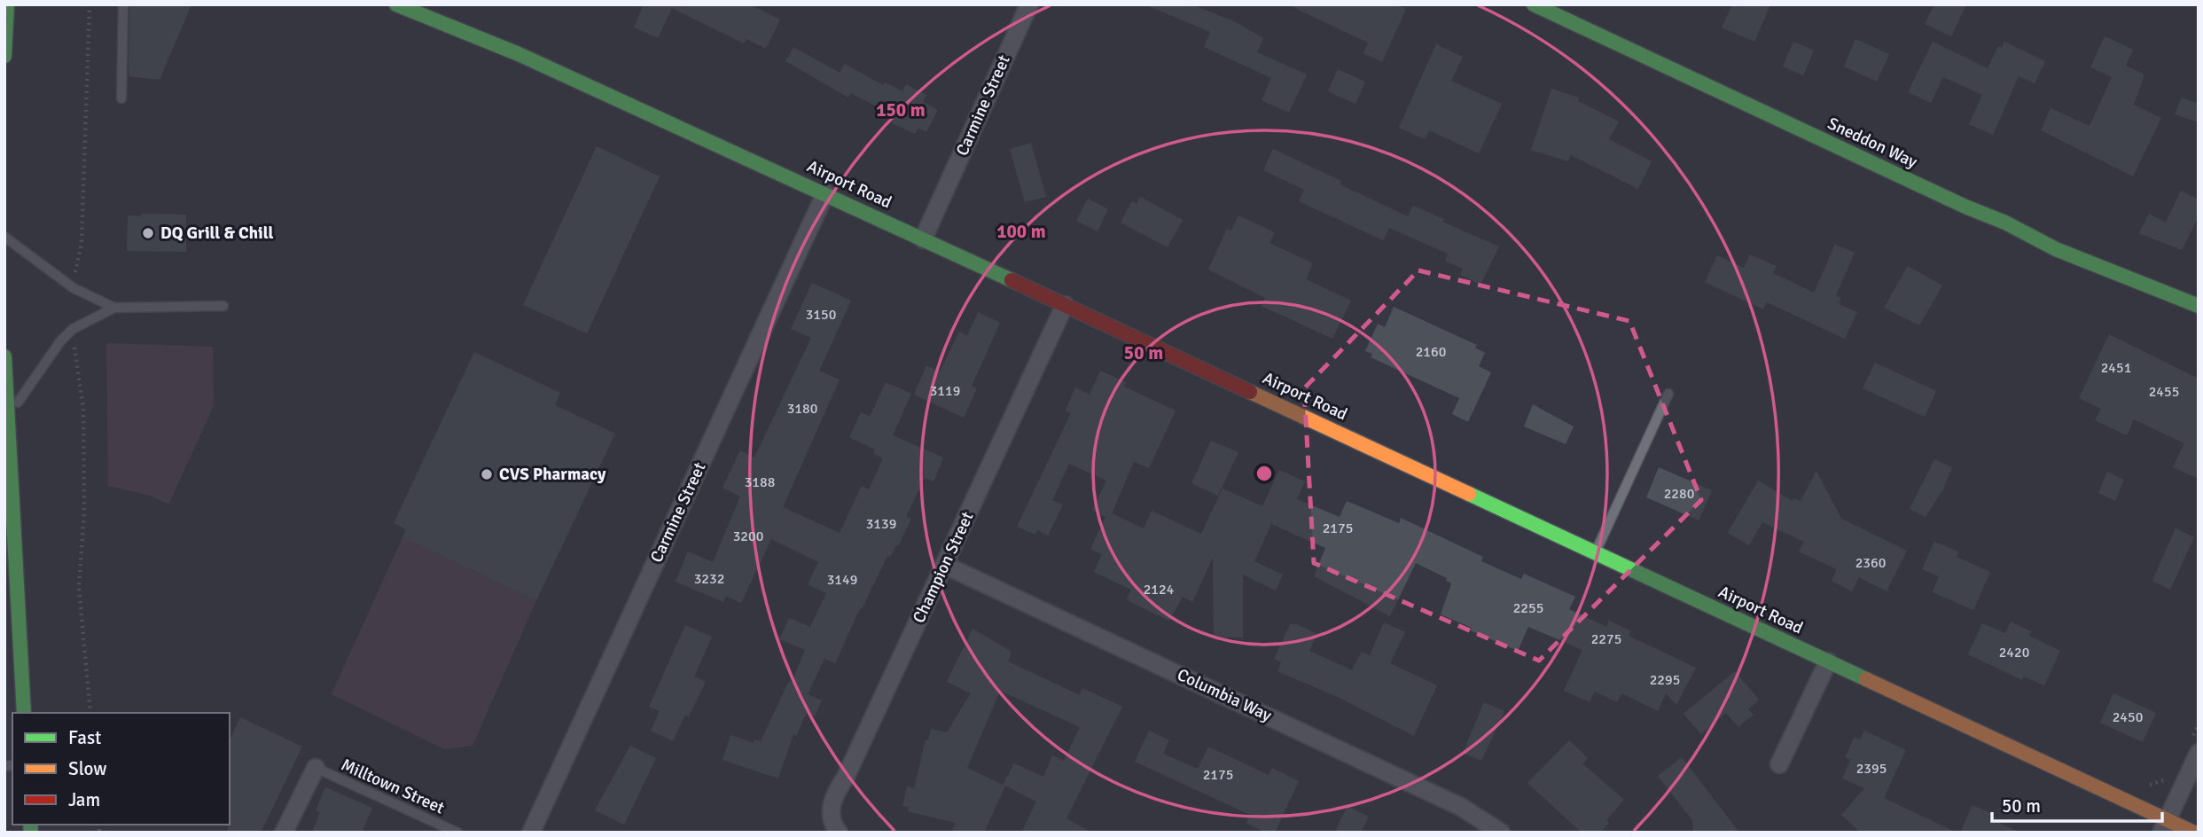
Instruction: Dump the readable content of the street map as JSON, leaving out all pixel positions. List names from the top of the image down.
{
  "streets": {
    "main road": ["Sneddon Way", "Airport Road"],
    "street": ["Carmine Street", "Champion Street", "Columbia Way"],
    "lane": ["Milltown Street"]
  },
  "crossings": [
    ["Carmine Street", "Airport Road"],
    ["Airport Road", "Champion Street"],
    ["Champion Street", "Columbia Way"]
  ],
  "places": ["DQ Grill & Chill", "CVS Pharmacy"],
  "house_numbers": [
    "3150",
    "2160",
    "2451",
    "3119",
    "2455",
    "3180",
    "3188",
    "2280",
    "3139",
    "2175",
    "3200",
    "2360",
    "3232",
    "3149",
    "2124",
    "2255",
    "2275",
    "2420",
    "2295",
    "2450",
    "2395",
    "2175"
  ],
  "legend": ["Fast", "Slow", "Jam"],
  "scale_bar": "50 m",
  "rings": ["150 m", "100 m", "50 m"]
}
